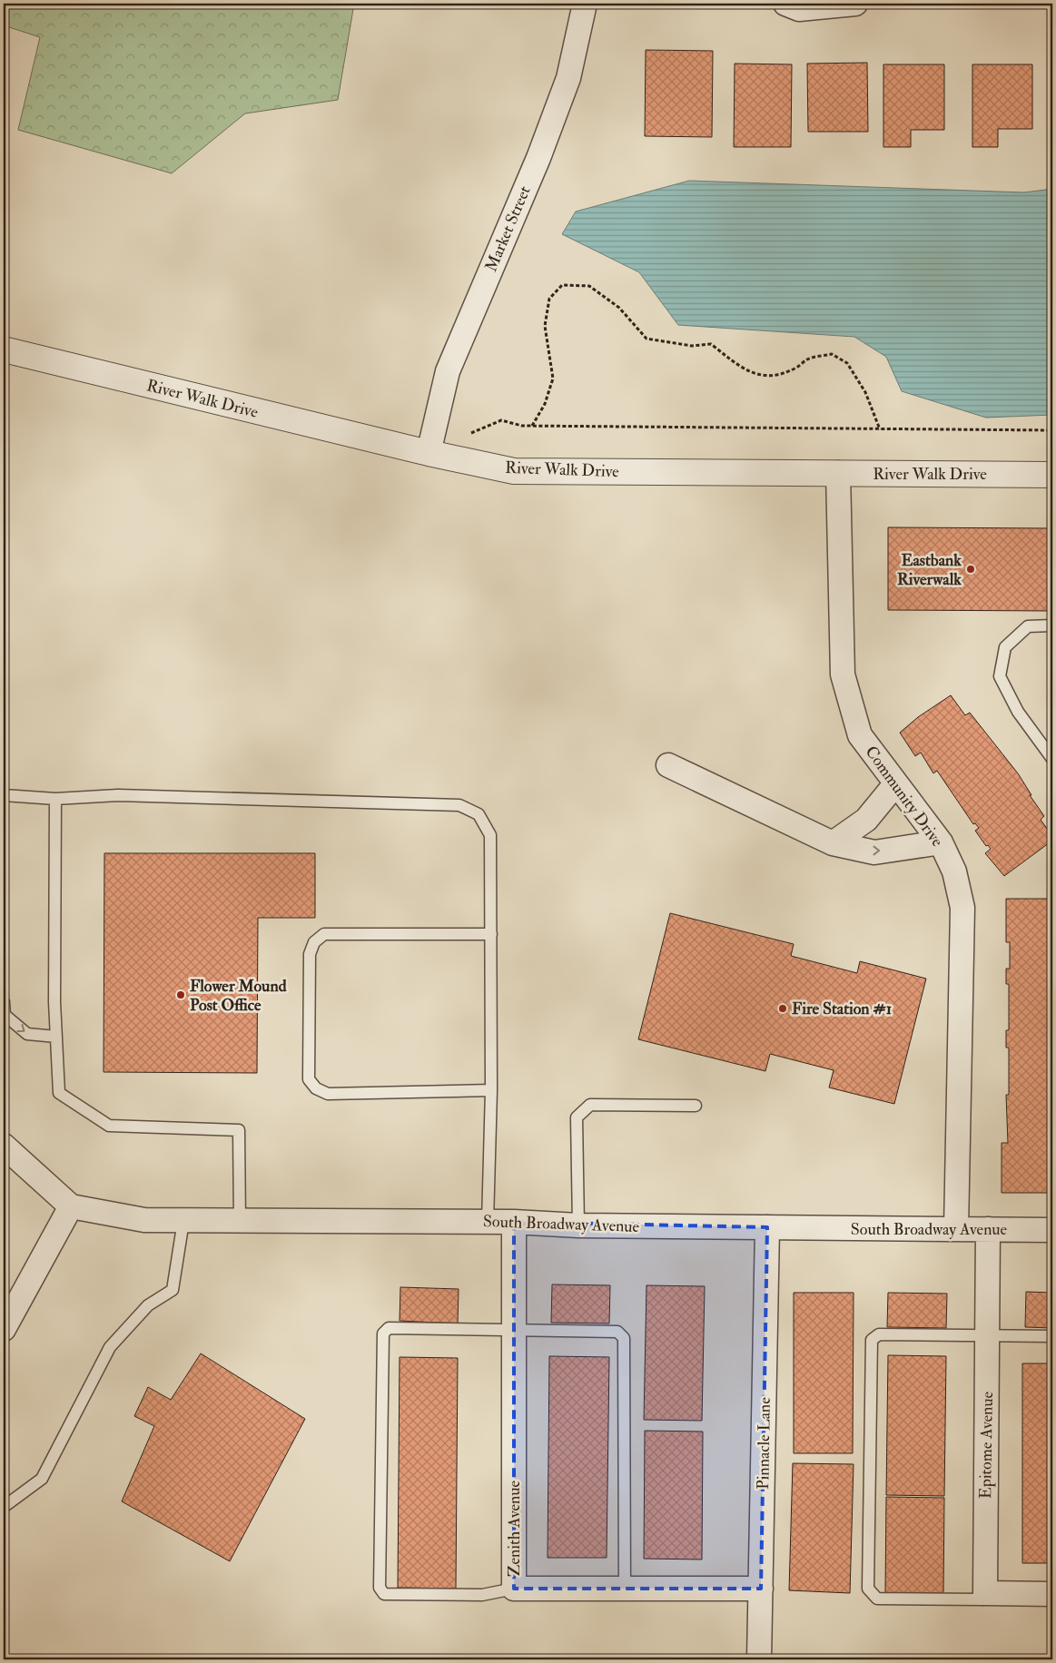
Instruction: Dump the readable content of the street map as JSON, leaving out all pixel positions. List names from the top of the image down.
{
  "streets": {
    "street": [
      "Market Street",
      "River Walk Drive",
      "Community Drive",
      "South Broadway Avenue",
      "Pinnacle Lane",
      "Epitome Avenue",
      "Zenith Avenue"
    ]
  },
  "crossings": [
    ["Market Street", "River Walk Drive"],
    ["River Walk Drive", "Community Drive"],
    ["Community Drive", "South Broadway Avenue"],
    ["South Broadway Avenue", "Pinnacle Lane"],
    ["South Broadway Avenue", "Epitome Avenue"],
    ["South Broadway Avenue", "Zenith Avenue"],
    ["Pinnacle Lane", "Zenith Avenue"]
  ],
  "places": ["Eastbank Riverwalk", "Flower Mound Post Office", "Fire Station #1"]
}
